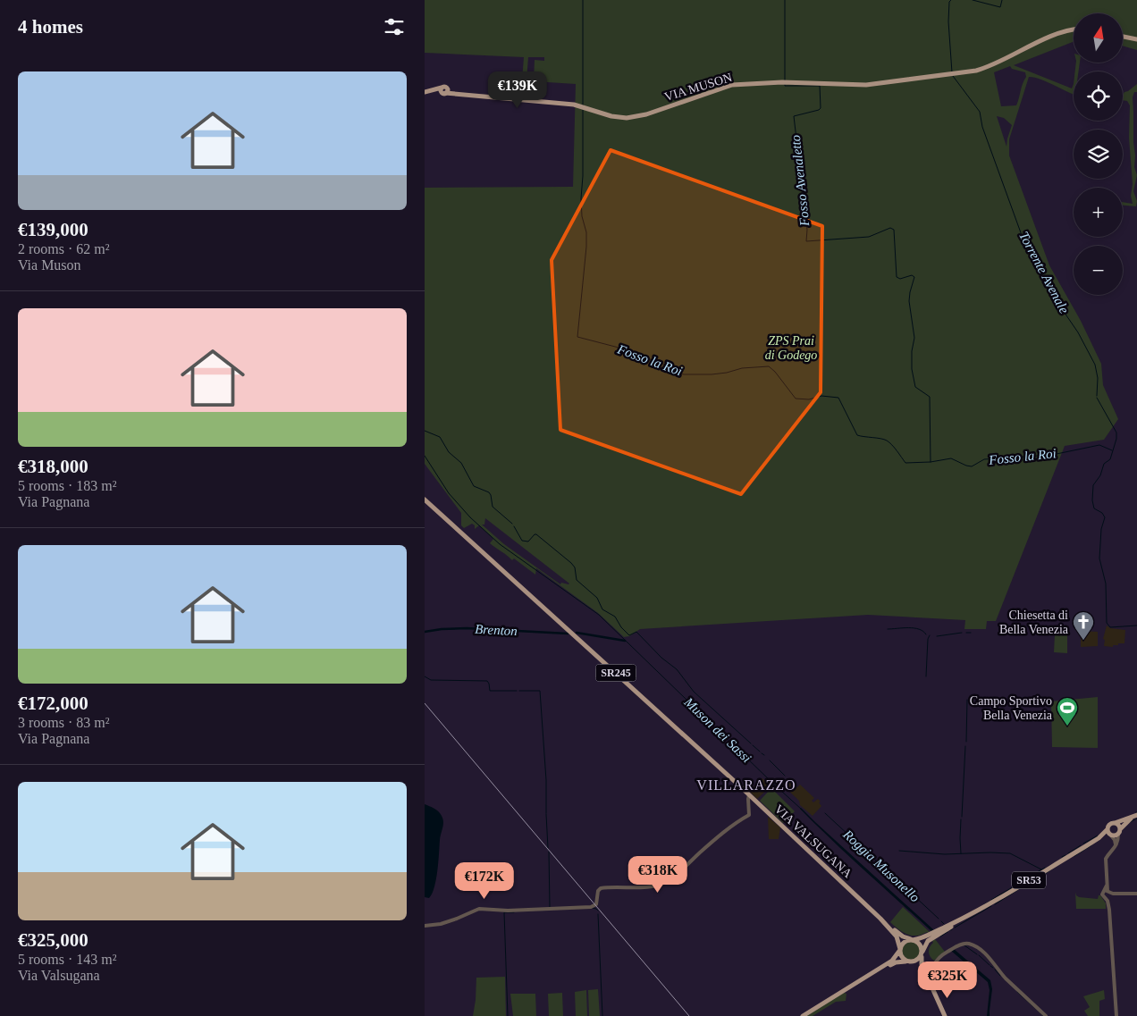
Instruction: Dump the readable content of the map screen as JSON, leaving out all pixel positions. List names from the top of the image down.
{
  "streets": {
    "main road": [
      "VIA MUSON",
      "SR245",
      "VIA VALSUGANA",
      "SR53"
    ]
  },
  "crossings": [
    ["VIA VALSUGANA", "SR53"]
  ],
  "districts": ["VILLARAZZO"],
  "water": [
    "Fosso Avenaletto",
    "Torrente Avenale",
    "Fosso la Roi",
    "Brenton",
    "Muson dei Sassi",
    "Roggia Musonello"
  ],
  "parks": ["ZPS Prai di Godego"],
  "places": {
    "church": ["Chiesetta di Bella Venezia"],
    "sports": ["Campo Sportivo Bella Venezia"]
  },
  "north": "top",
  "page": {
    "heading": "4 homes",
    "map_buttons": ["+", "−"],
    "list": [
      {
        "name": "€139,000",
        "note": "2 rooms · 62 m² · Via Muson"
      },
      {
        "name": "€318,000",
        "note": "5 rooms · 183 m² · Via Pagnana"
      },
      {
        "name": "€172,000",
        "note": "3 rooms · 83 m² · Via Pagnana"
      },
      {
        "name": "€325,000",
        "note": "5 rooms · 143 m² · Via Valsugana"
      }
    ],
    "price": [
      "€139K",
      "€318K",
      "€172K",
      "€325K"
    ]
  }
}
